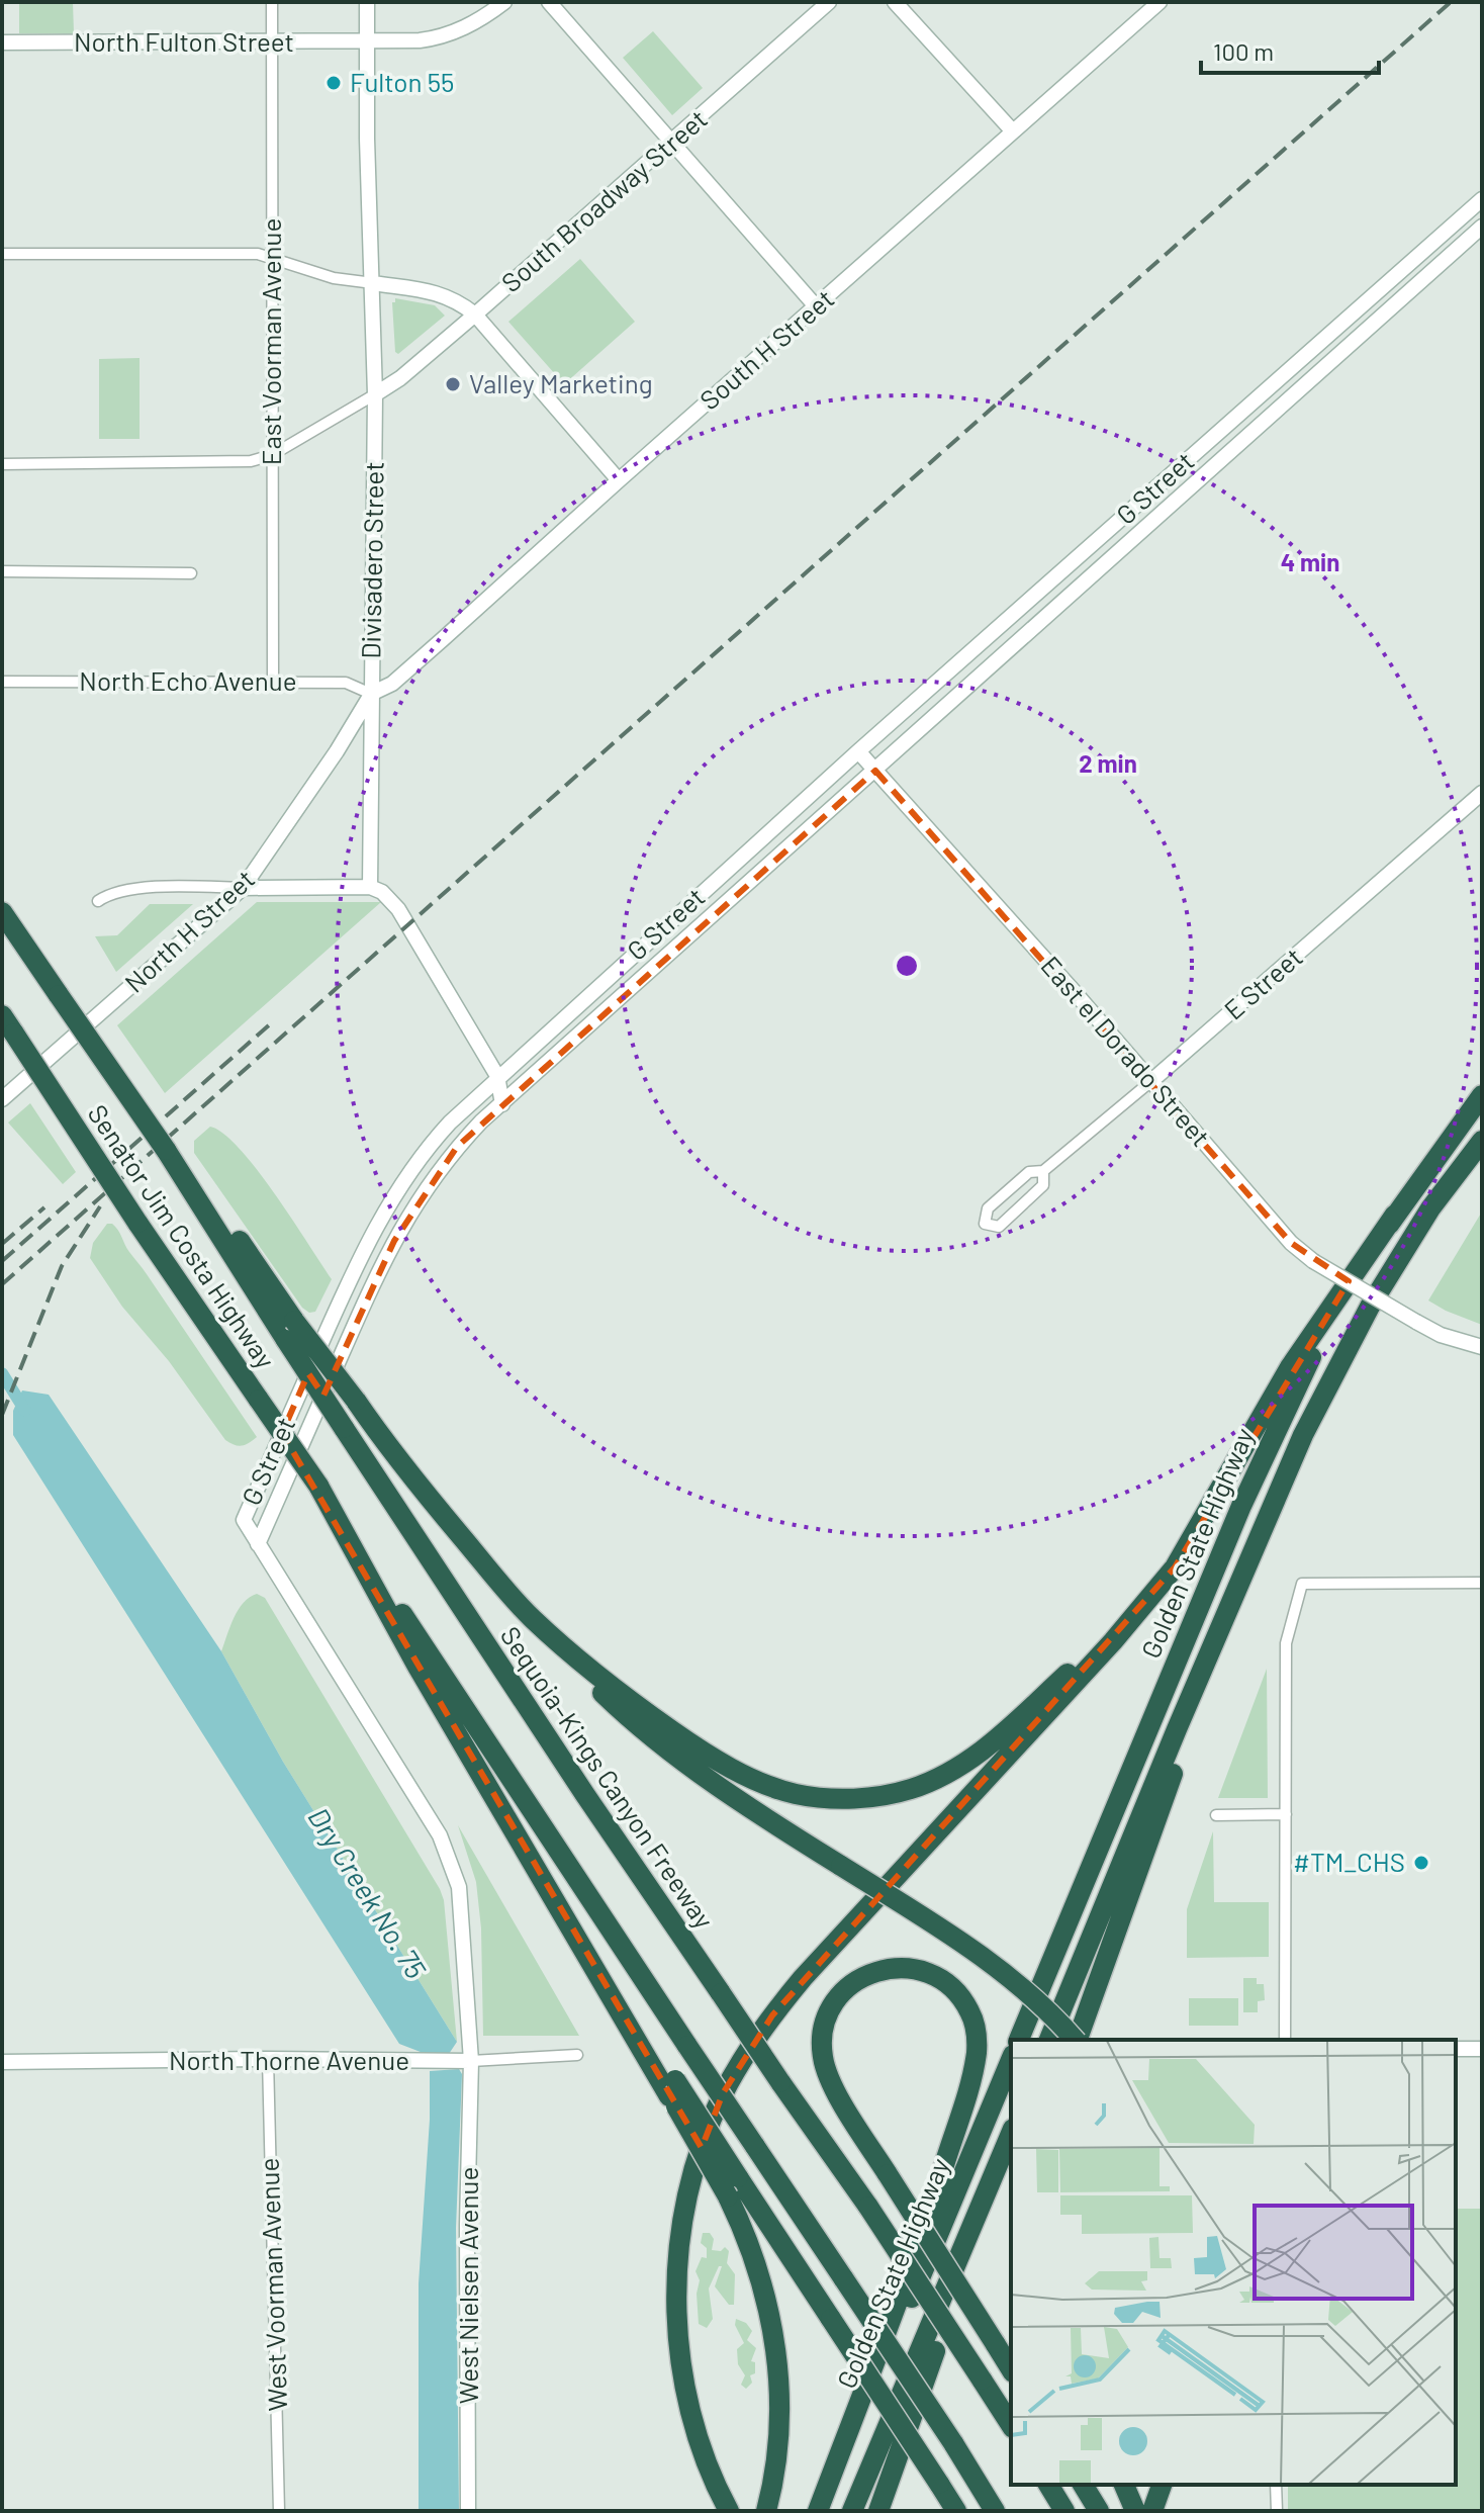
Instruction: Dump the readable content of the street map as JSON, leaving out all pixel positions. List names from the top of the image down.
{
  "streets": {
    "highway": ["Senator Jim Costa Highway", "Golden State Highway", "Sequoia–Kings Canyon Freeway"],
    "street": [
      "North Fulton Street",
      "South Broadway Street",
      "East Voorman Avenue",
      "South H Street",
      "G Street",
      "Divisadero Street",
      "North Echo Avenue",
      "North H Street",
      "E Street",
      "East el Dorado Street",
      "North Thorne Avenue",
      "West Voorman Avenue",
      "West Nielsen Avenue"
    ]
  },
  "crossings": [
    ["North Fulton Street", "East Voorman Avenue"],
    ["North Fulton Street", "Divisadero Street"],
    ["South Broadway Street", "Divisadero Street"],
    ["East Voorman Avenue", "North Echo Avenue"],
    ["South H Street", "Divisadero Street"],
    ["South H Street", "North Echo Avenue"],
    ["South H Street", "North H Street"],
    ["G Street", "East el Dorado Street"],
    ["Divisadero Street", "North Echo Avenue"],
    ["Divisadero Street", "North H Street"],
    ["North Echo Avenue", "North H Street"],
    ["E Street", "East el Dorado Street"],
    ["Senator Jim Costa Highway", "Sequoia–Kings Canyon Freeway"],
    ["North Thorne Avenue", "West Voorman Avenue"],
    ["North Thorne Avenue", "West Nielsen Avenue"]
  ],
  "water": ["Dry Creek No. 75"],
  "places": ["Fulton 55", "Valley Marketing", "#TM_CHS"],
  "scale_bar": "100 m",
  "rings": ["4 min", "2 min"]
}
